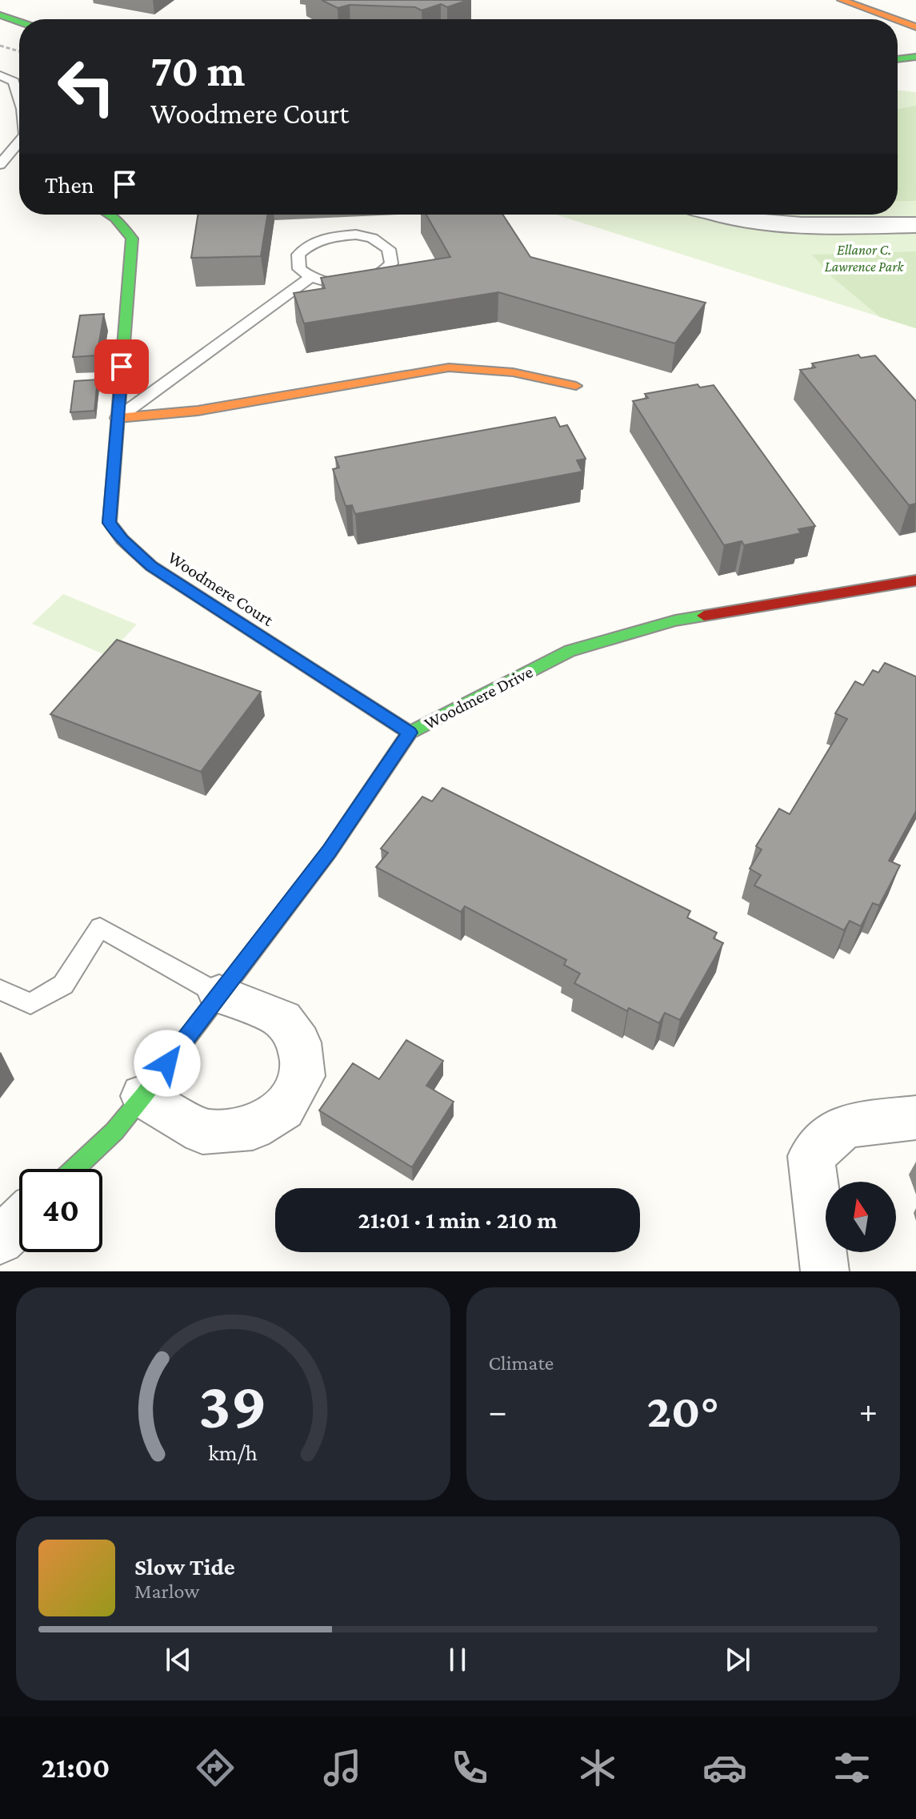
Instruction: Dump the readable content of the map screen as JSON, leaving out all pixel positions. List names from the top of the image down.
{
  "streets": {
    "main road": ["Woodmere Court", "Woodmere Drive"]
  },
  "crossings": [
    ["Woodmere Court", "Woodmere Drive"]
  ],
  "parks": ["Ellanor C. Lawrence Park"],
  "north": "top",
  "page": {
    "turn": ["70 m", "Woodmere Court"],
    "then": "Then",
    "limit": "40",
    "trip": "21:01 · 1 min · 210 m",
    "tile": "Climate",
    "heat": ["−", "20°", "+"],
    "song": ["Slow Tide", "Marlow"],
    "tabs": "21:00",
    "gauge": ["39", "km/h"]
  }
}
